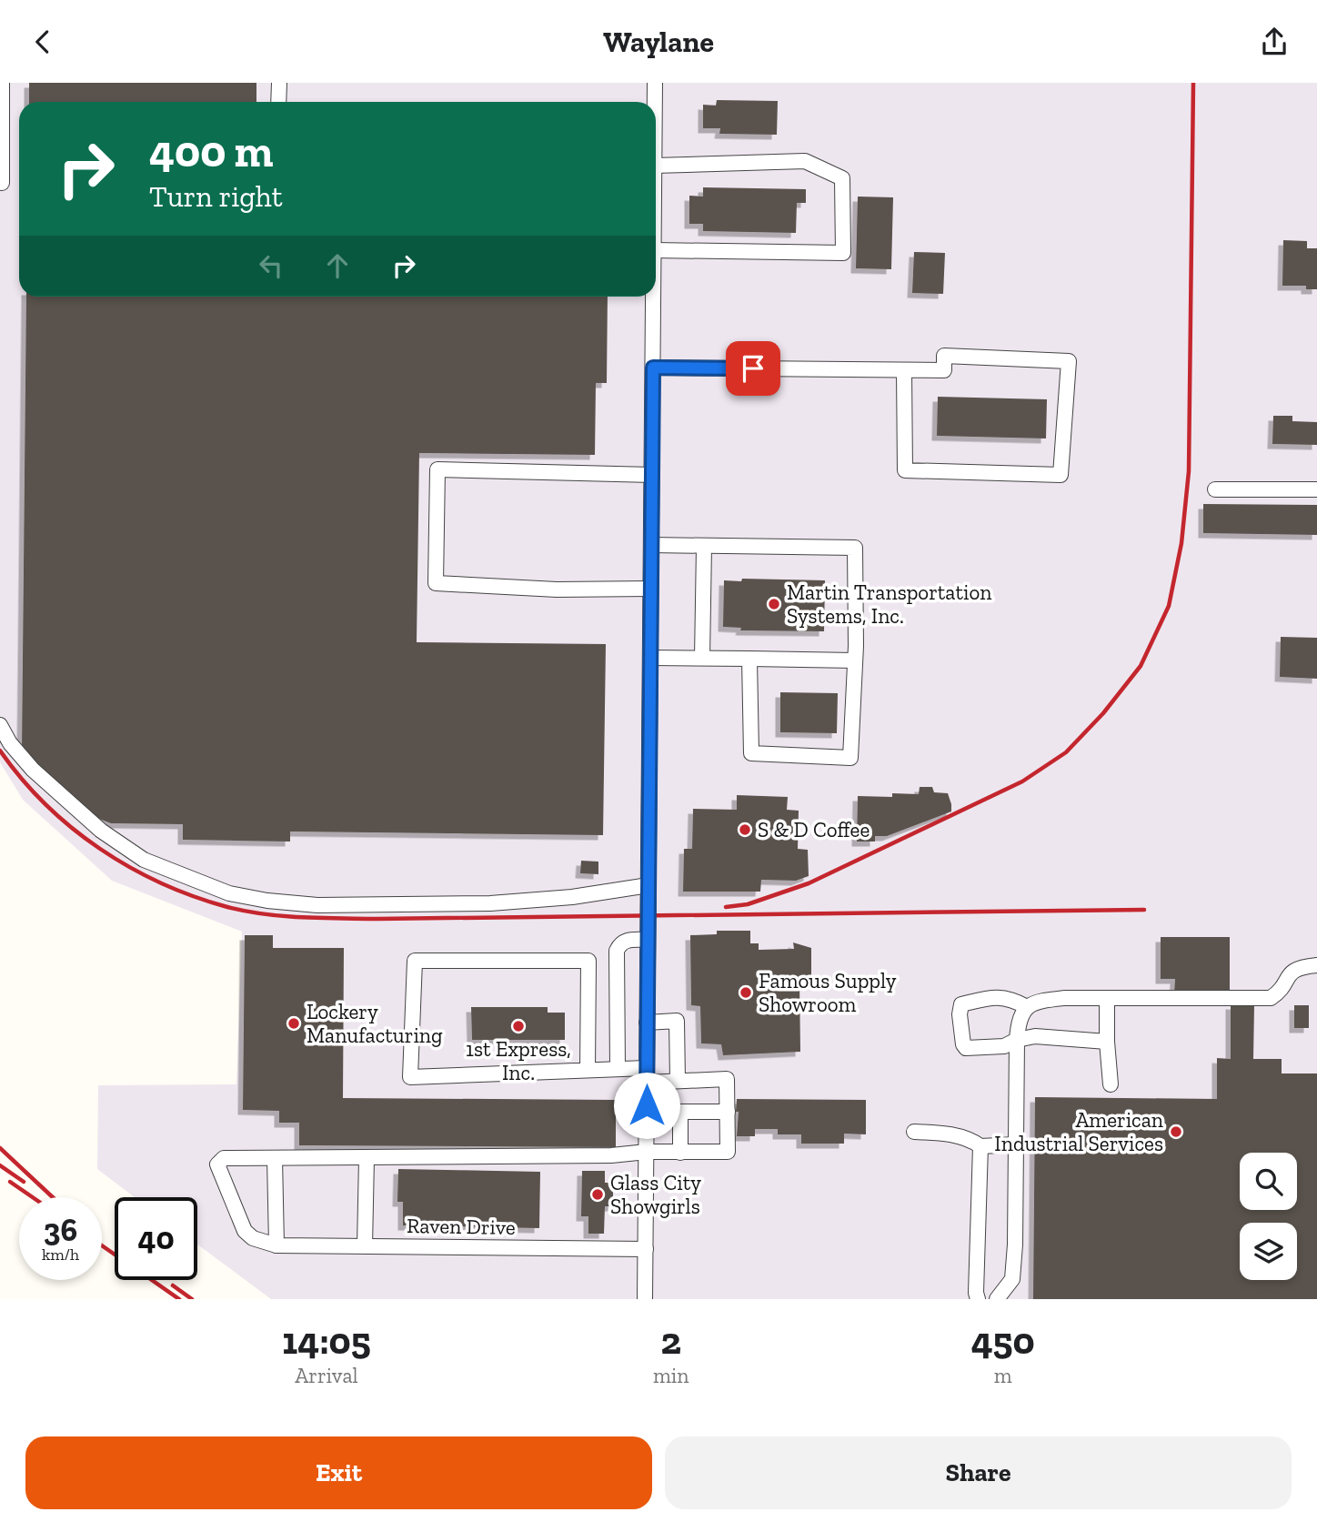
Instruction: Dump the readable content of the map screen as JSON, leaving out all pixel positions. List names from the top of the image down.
{
  "streets": {
    "street": ["Raven Drive"]
  },
  "places": [
    "Martin Transportation Systems, Inc.",
    "S & D Coffee",
    "Famous Supply Showroom",
    "Lockery Manufacturing",
    "1st Express, Inc.",
    "American Industrial Services",
    "Glass City Showgirls"
  ],
  "page": {
    "header": "Waylane",
    "turn": ["400 m", "Turn right"],
    "speed": "36 km/h",
    "limit": "40",
    "eta": [
      "14:05",
      "Arrival",
      "2",
      "min",
      "450",
      "m"
    ],
    "buttons": ["Exit", "Share"]
  }
}
